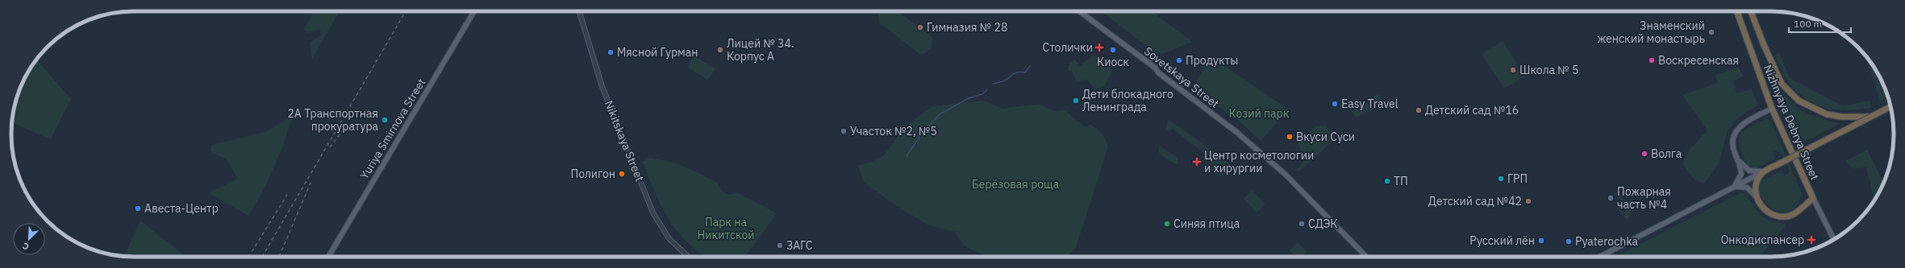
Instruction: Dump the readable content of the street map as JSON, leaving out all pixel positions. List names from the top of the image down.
{
  "streets": {
    "highway": ["Nizhnyaya Debrya Street"],
    "main road": ["Sovetskaya Street", "Yuriya Smirnova Street"],
    "street": ["Nikitskaya Street"]
  },
  "parks": ["Козий парк", "Берёзовая роща", "Парк на Никитской"],
  "places": {
    "other": [
      "Гимназия № 28",
      "Знаменский женский монастырь",
      "Лицей № 34. Корпус А",
      "Киоск",
      "Мясной Гурман",
      "Продукты",
      "Воскресенская",
      "Школа № 5",
      "Дети блокадного Ленинграда",
      "Easy Travel",
      "Детский сад №16",
      "2А Транспортная прокуратура",
      "Участок №2, №5",
      "Вкуси Суси",
      "Волга",
      "Полигон",
      "ГРП",
      "ТП",
      "Пожарная часть №4",
      "Детский сад №42",
      "Авеста-Центр",
      "Синяя птица",
      "СДЭК",
      "Русский лён",
      "Pyaterochka",
      "ЗАГС"
    ],
    "health": ["Столички", "Центр косметологии и хирургии", "Онкодиспансер"]
  },
  "scale_bar": "100 m",
  "north": "bottom left"
}
